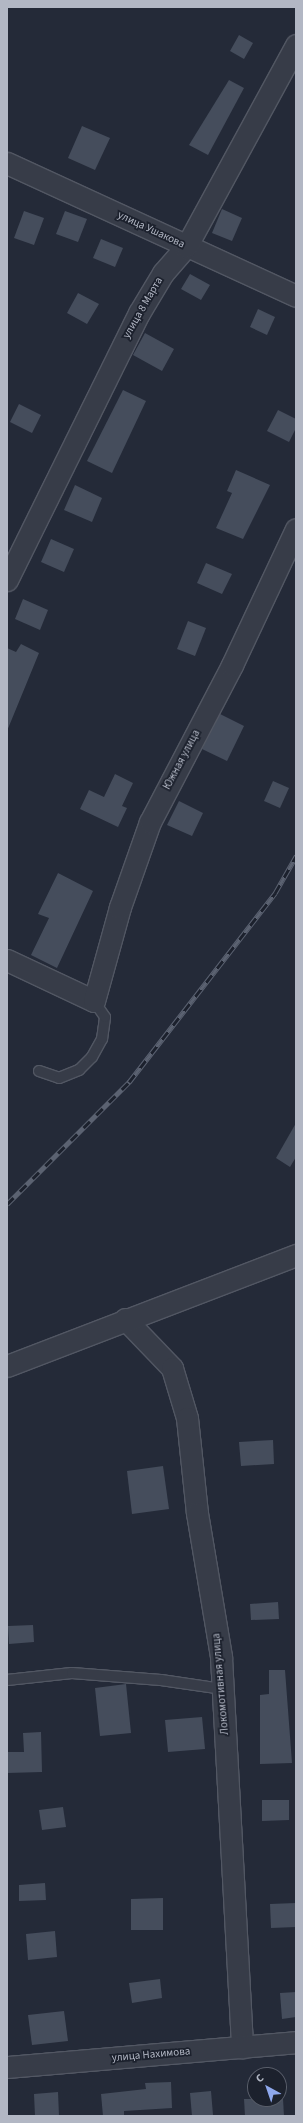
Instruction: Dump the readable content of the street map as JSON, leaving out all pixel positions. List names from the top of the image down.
{
  "streets": {
    "street": [
      "улица Ушакова",
      "улица 8 Марта",
      "Южная улица",
      "Локомотивная улица",
      "улица Нахимова"
    ]
  },
  "crossings": [
    ["улица Ушакова", "улица 8 Марта"],
    ["Локомотивная улица", "улица Нахимова"]
  ],
  "north": "top left"
}
